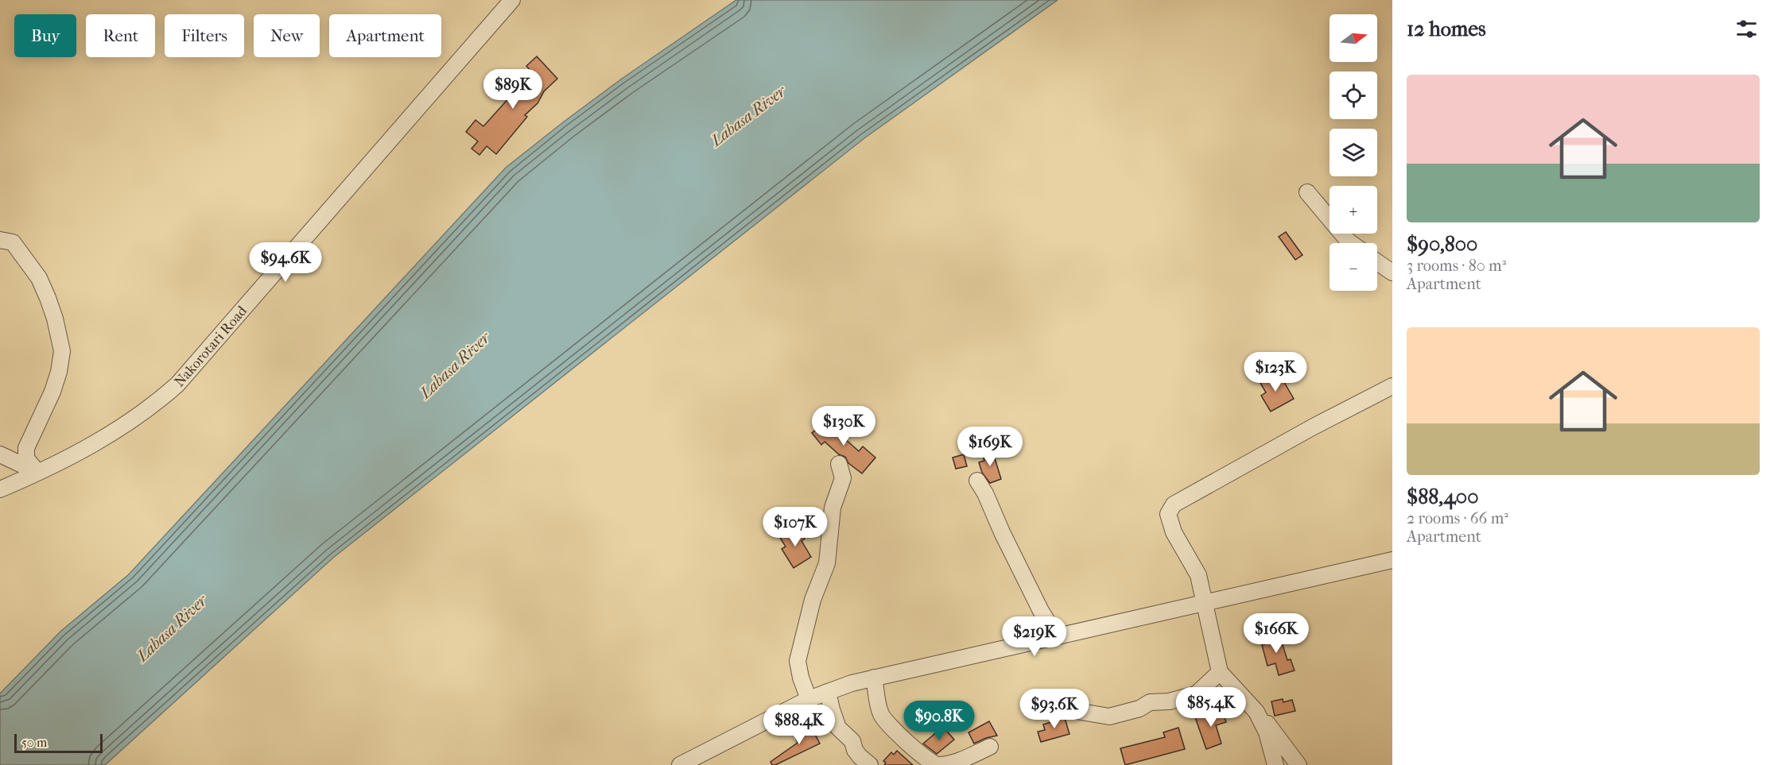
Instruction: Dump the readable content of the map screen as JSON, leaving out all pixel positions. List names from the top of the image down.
{
  "streets": {
    "street": ["Nakorotari Road"]
  },
  "water": ["Labasa River"],
  "scale_bar": "50 m",
  "north": "right",
  "page": {
    "heading": "12 homes",
    "map_buttons": ["+", "−"],
    "chip": [
      "Buy",
      "Rent",
      "Filters",
      "New",
      "Apartment"
    ],
    "list": [
      {
        "name": "$90,800",
        "note": "3 rooms · 80 m² · Apartment"
      },
      {
        "name": "$88,400",
        "note": "2 rooms · 66 m² · Apartment"
      }
    ],
    "price": [
      "$89K",
      "$94.6K",
      "$123K",
      "$130K",
      "$169K",
      "$107K",
      "$166K",
      "$219K",
      "$85.4K",
      "$93.6K",
      "$90.8K",
      "$88.4K"
    ],
    "scale": "50 m"
  }
}
